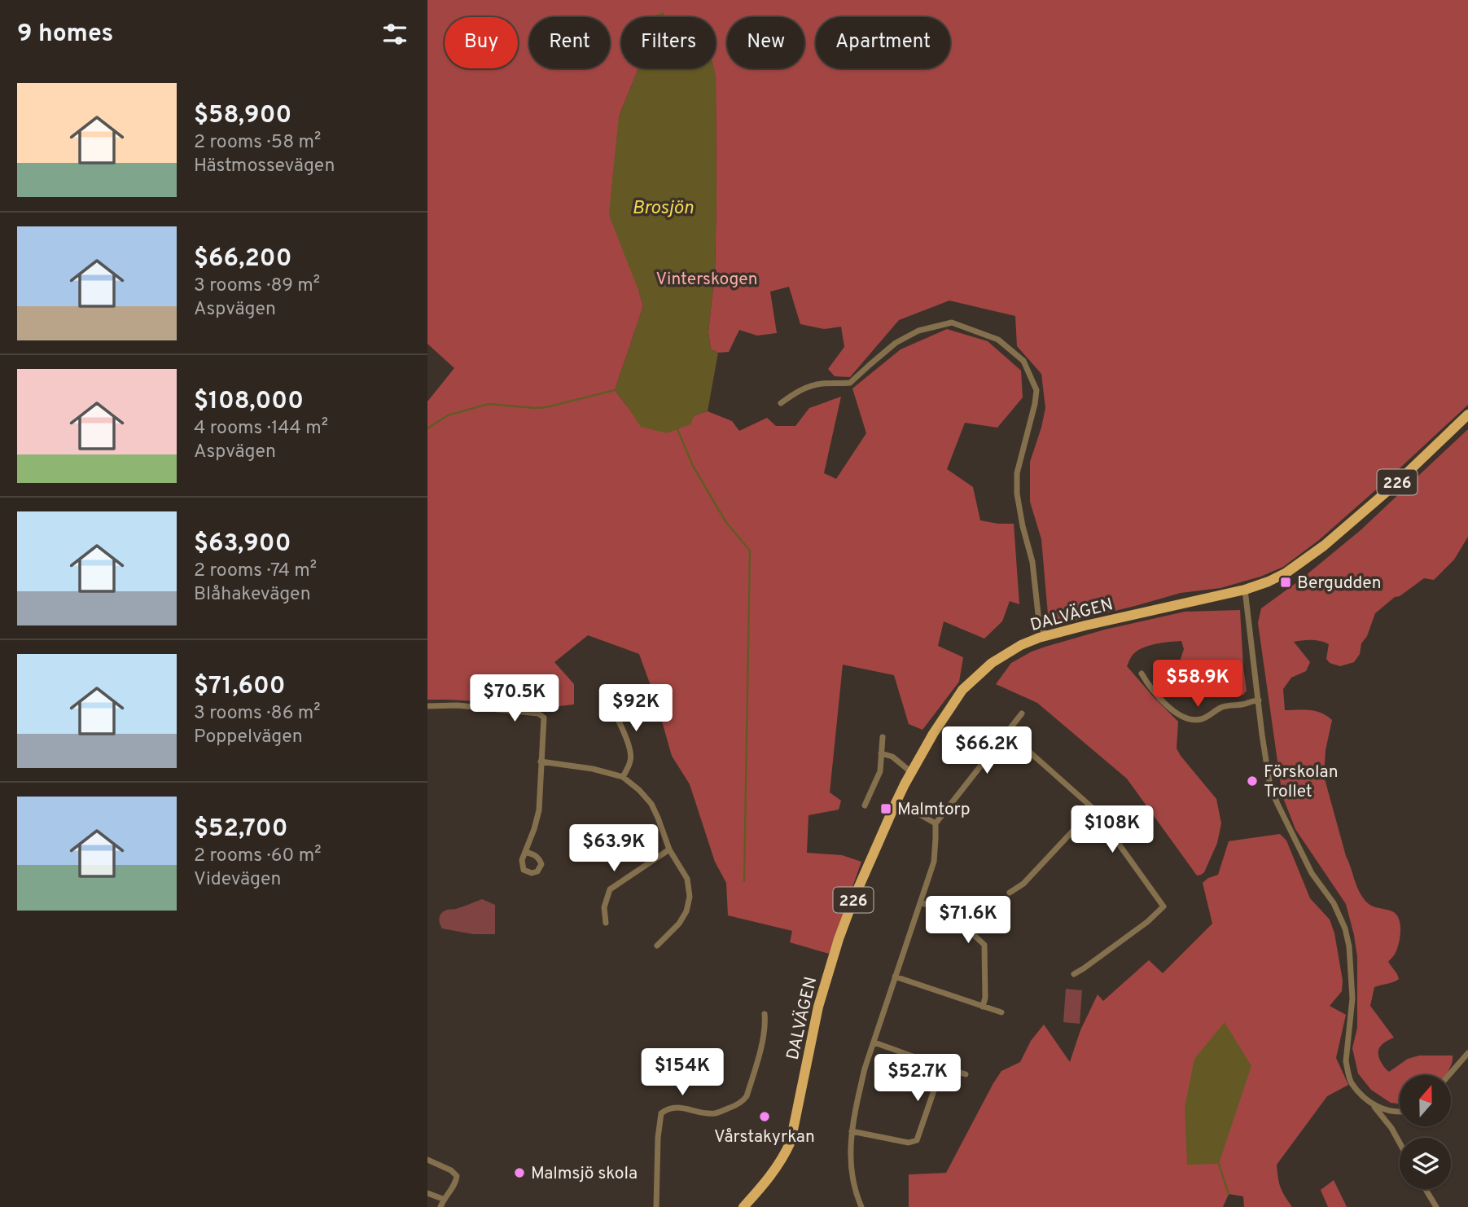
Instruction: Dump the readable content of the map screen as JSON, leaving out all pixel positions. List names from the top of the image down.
{
  "streets": {
    "main road": ["226", "DALVÄGEN"]
  },
  "water": ["Brosjön"],
  "parks": ["Vinterskogen"],
  "places": {
    "transit": ["Bergudden", "Malmtorp"],
    "other": ["Förskolan Trollet", "Vårstakyrkan", "Malmsjö skola"]
  },
  "north": "top",
  "page": {
    "heading": "9 homes",
    "chip": [
      "Buy",
      "Rent",
      "Filters",
      "New",
      "Apartment"
    ],
    "list": [
      {
        "name": "$58,900",
        "note": "2 rooms · 58 m² · Hästmossevägen"
      },
      {
        "name": "$66,200",
        "note": "3 rooms · 89 m² · Aspvägen"
      },
      {
        "name": "$108,000",
        "note": "4 rooms · 144 m² · Aspvägen"
      },
      {
        "name": "$63,900",
        "note": "2 rooms · 74 m² · Blåhakevägen"
      },
      {
        "name": "$71,600",
        "note": "3 rooms · 86 m² · Poppelvägen"
      },
      {
        "name": "$52,700",
        "note": "2 rooms · 60 m² · Videvägen"
      }
    ],
    "price": [
      "$58.9K",
      "$70.5K",
      "$92K",
      "$66.2K",
      "$108K",
      "$63.9K",
      "$71.6K",
      "$154K",
      "$52.7K"
    ]
  }
}
